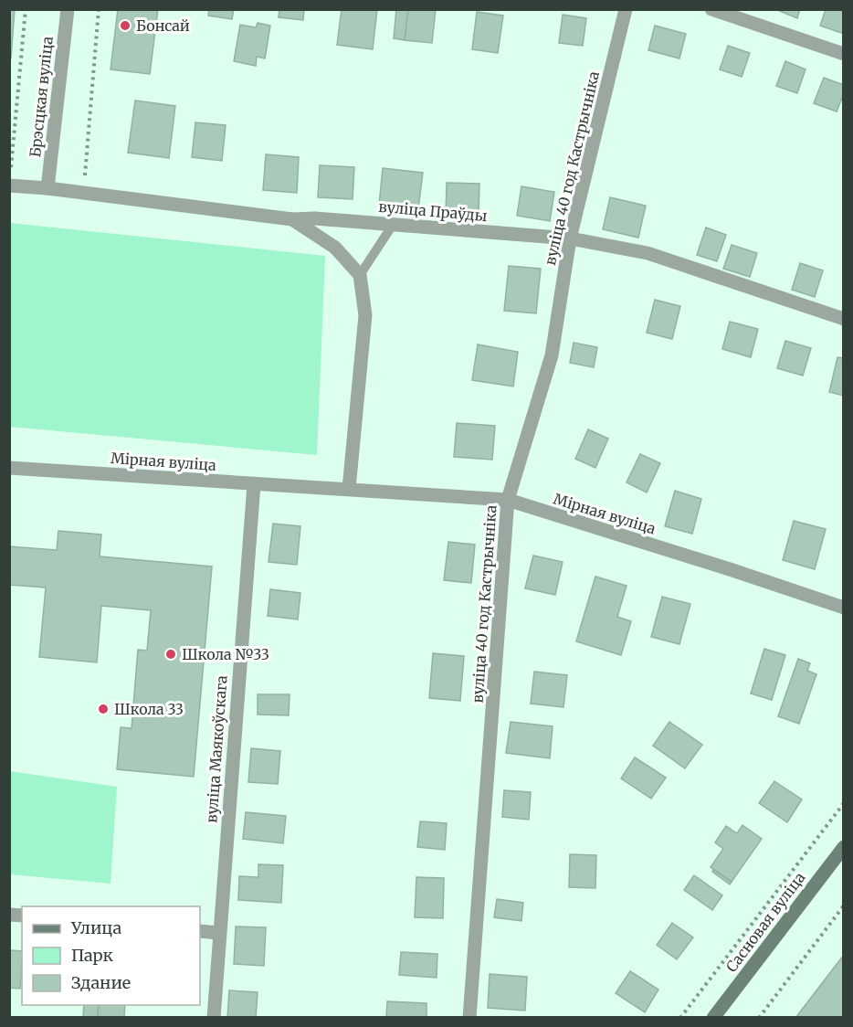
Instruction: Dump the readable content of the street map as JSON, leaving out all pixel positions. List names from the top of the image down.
{
  "streets": {
    "main road": ["Сасновая вуліца"],
    "street": [
      "Брэсцкая вуліца",
      "вуліца 40 год Кастрычніка",
      "вуліца Праўды",
      "Мірная вуліца",
      "вуліца Маякоўскага"
    ]
  },
  "crossings": [
    ["Брэсцкая вуліца", "вуліца Праўды"],
    ["вуліца 40 год Кастрычніка", "вуліца Праўды"],
    ["вуліца 40 год Кастрычніка", "Мірная вуліца"],
    ["Мірная вуліца", "вуліца Маякоўскага"]
  ],
  "places": ["Бонсай", "Школа №33", "Школа 33"],
  "legend": ["Улица", "Парк", "Здание"]
}
